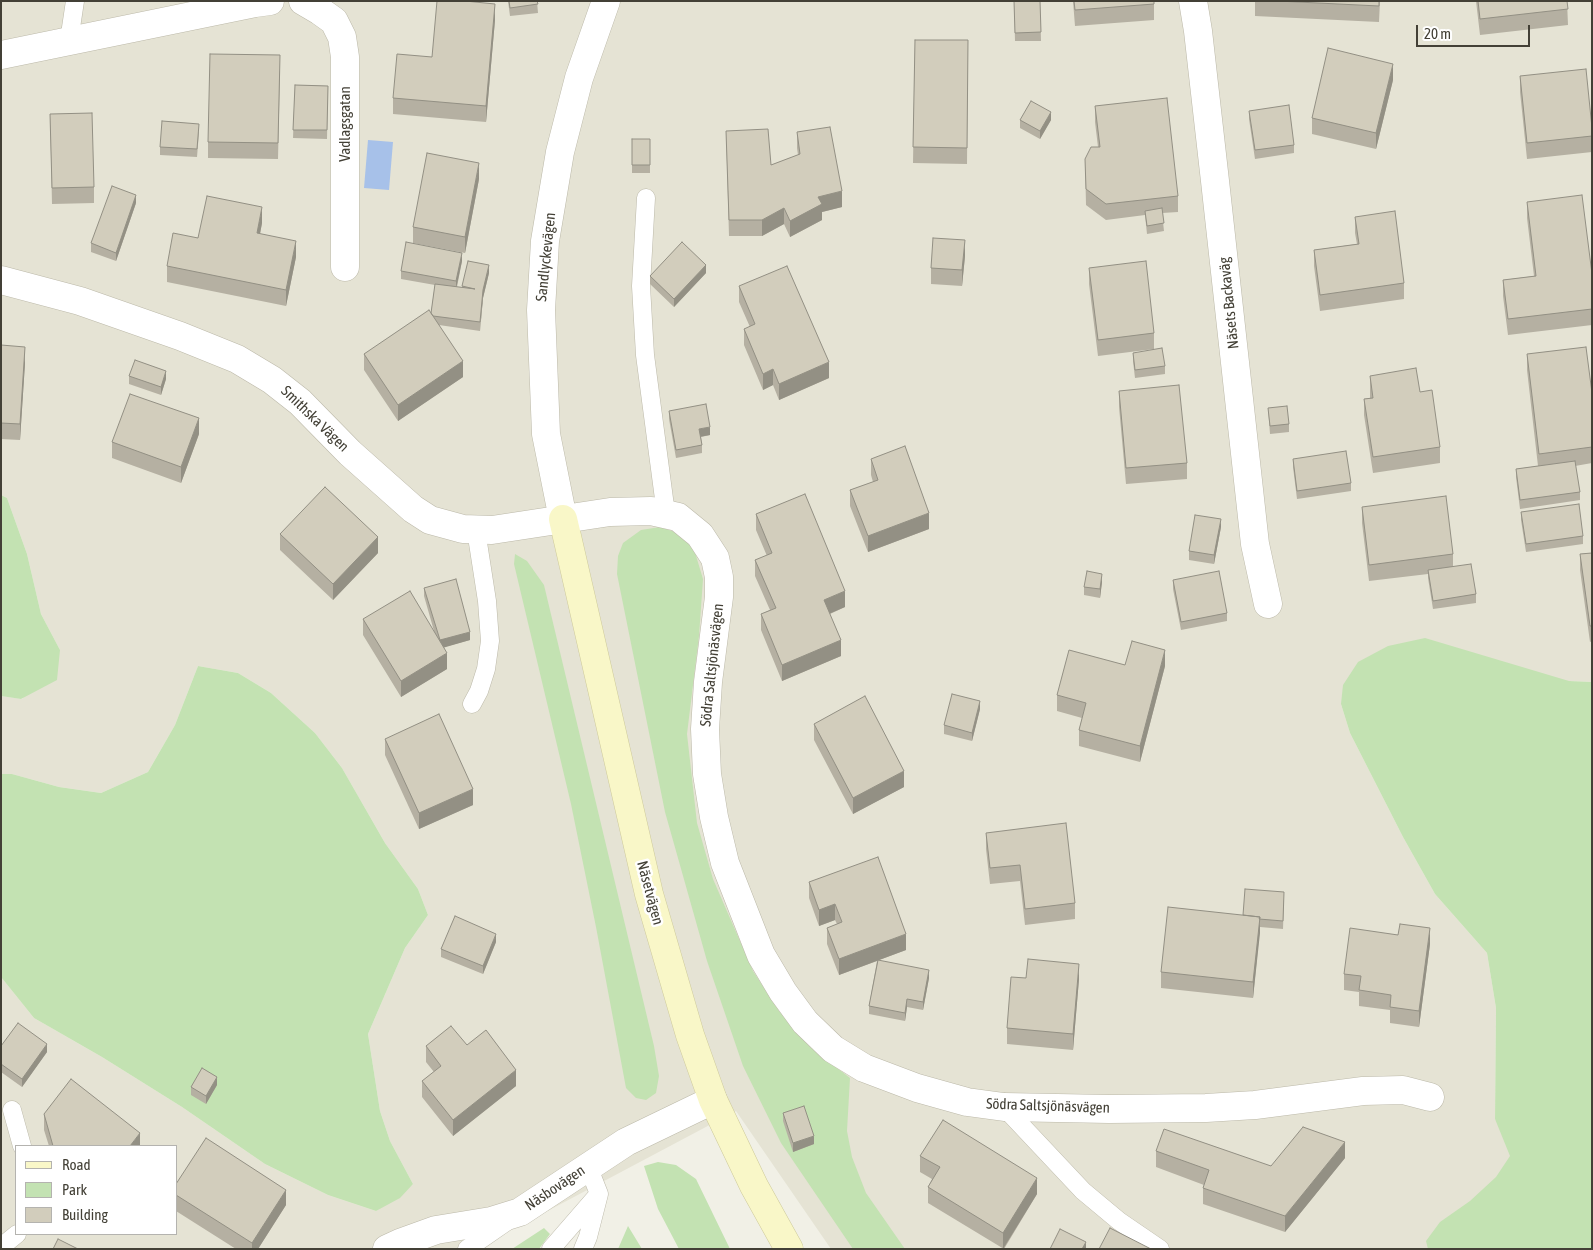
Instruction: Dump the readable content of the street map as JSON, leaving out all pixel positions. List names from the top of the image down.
{
  "streets": {
    "street": [
      "Vadlagsgatan",
      "Sandlyckevägen",
      "Näsets Backaväg",
      "Smithska Vägen",
      "Södra Saltsjönäsvägen",
      "Näsetvägen",
      "Näsbovägen"
    ]
  },
  "crossings": [
    ["Sandlyckevägen", "Smithska Vägen"],
    ["Sandlyckevägen", "Södra Saltsjönäsvägen"],
    ["Sandlyckevägen", "Näsetvägen"],
    ["Smithska Vägen", "Södra Saltsjönäsvägen"],
    ["Smithska Vägen", "Näsetvägen"],
    ["Södra Saltsjönäsvägen", "Näsetvägen"],
    ["Näsetvägen", "Näsbovägen"]
  ],
  "legend": ["Road", "Park", "Building"],
  "scale_bar": "20 m"
}
